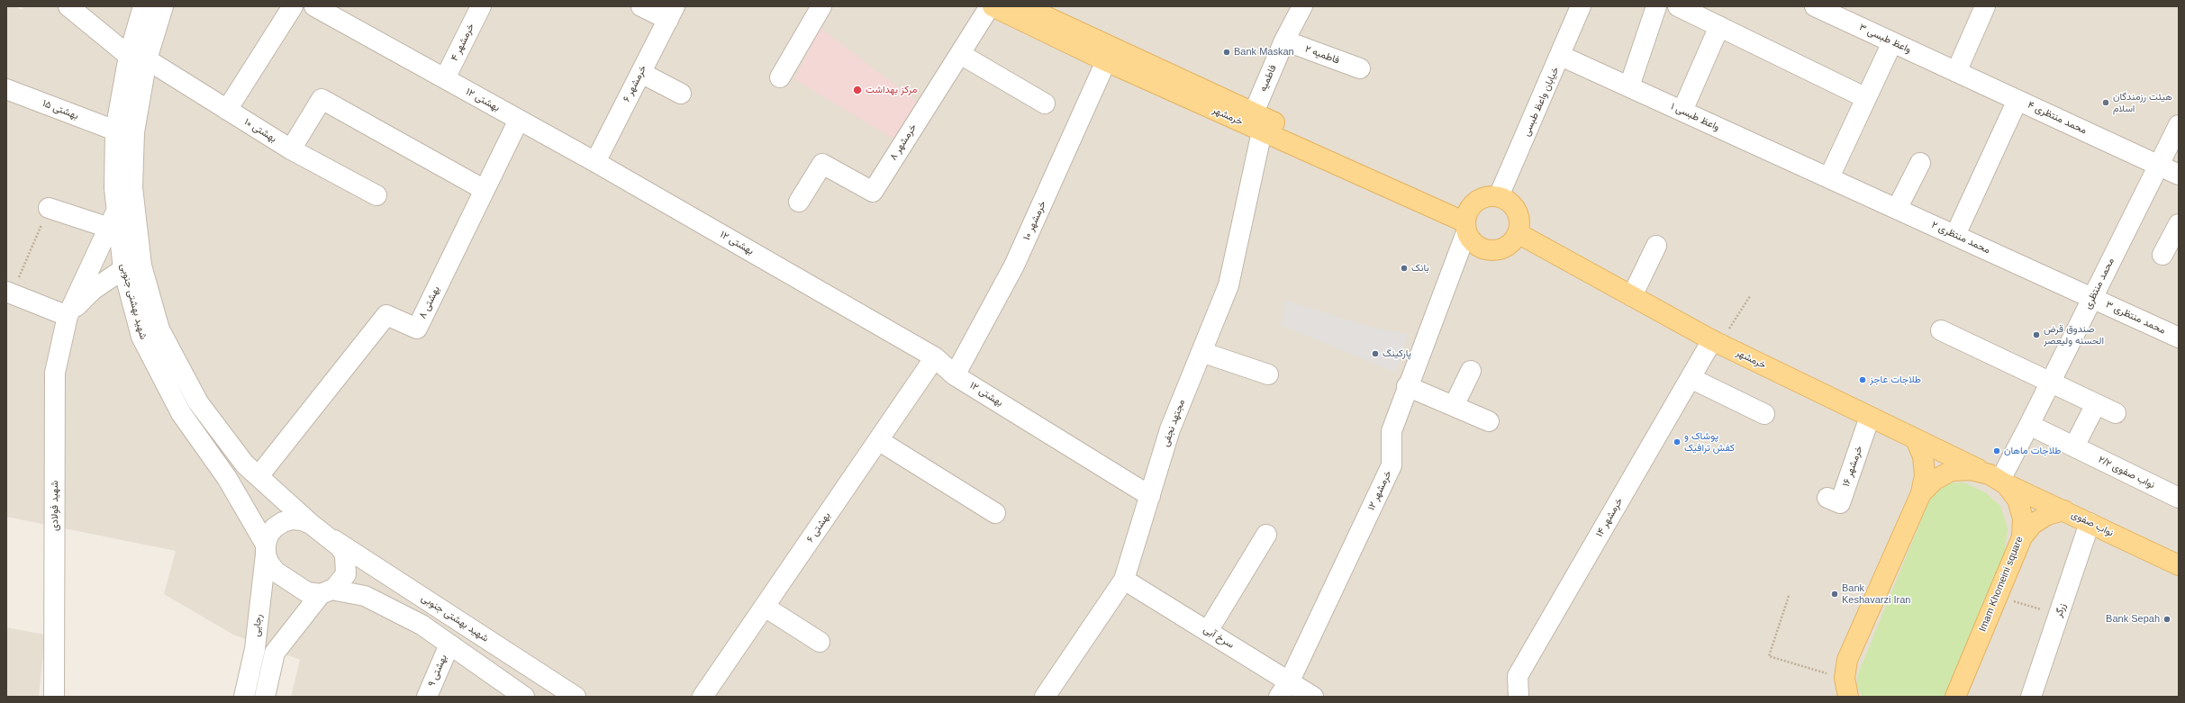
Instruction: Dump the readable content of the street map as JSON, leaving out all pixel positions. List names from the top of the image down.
{
  "streets": {
    "main road": ["خرمشهر", "نواب صفوی", "Imam Khomeini square"],
    "street": [
      "واعظ طبسی ۳",
      "خرمشهر ۴",
      "فاطمیه ۲",
      "فاطمیه",
      "خرمشهر ۶",
      "بهشتی ۱۲",
      "خیابان واعظ طبسی",
      "بهشتی ۱۵",
      "واعظ طبسی ۱",
      "محمد منتظری ۴",
      "بهشتی ۱۰",
      "خرمشهر ۸",
      "خرمشهر ۱۰",
      "محمد منتظری ۲",
      "محمد منتظری",
      "شهید بهشتی جنوبی",
      "بهشتی ۸",
      "محمد منتظری ۳",
      "مجتهد نجفی",
      "خرمشهر ۱۶",
      "نواب صفوی ۲/۲",
      "خرمشهر ۱۲",
      "شهید فولادی",
      "خرمشهر ۱۴",
      "بهشتی ۶",
      "زرگر",
      "رجایی",
      "سرخ آبی",
      "بهشتی ۹"
    ]
  },
  "crossings": [
    ["واعظ طبسی ۳", "محمد منتظری ۴"],
    ["خرمشهر ۴", "بهشتی ۱۲"],
    ["فاطمیه ۲", "فاطمیه"],
    ["فاطمیه", "خرمشهر"],
    ["خرمشهر ۶", "بهشتی ۱۲"],
    ["بهشتی ۱۲", "خرمشهر ۱۰"],
    ["بهشتی ۱۲", "بهشتی ۸"],
    ["بهشتی ۱۲", "مجتهد نجفی"],
    ["بهشتی ۱۲", "بهشتی ۶"],
    ["خیابان واعظ طبسی", "خرمشهر"],
    ["خیابان واعظ طبسی", "واعظ طبسی ۱"],
    ["خیابان واعظ طبسی", "خرمشهر ۱۲"],
    ["بهشتی ۱۵", "شهید بهشتی جنوبی"],
    ["خرمشهر", "خرمشهر ۸"],
    ["خرمشهر", "خرمشهر ۱۰"],
    ["خرمشهر", "محمد منتظری"],
    ["خرمشهر", "مجتهد نجفی"],
    ["خرمشهر", "خرمشهر ۱۶"],
    ["خرمشهر", "خرمشهر ۱۲"],
    ["خرمشهر", "خرمشهر ۱۴"],
    ["خرمشهر", "نواب صفوی"],
    ["خرمشهر", "Imam Khomeini square"],
    ["واعظ طبسی ۱", "محمد منتظری ۲"],
    ["محمد منتظری ۴", "محمد منتظری"],
    ["بهشتی ۱۰", "شهید بهشتی جنوبی"],
    ["محمد منتظری ۲", "محمد منتظری"],
    ["محمد منتظری ۲", "محمد منتظری ۳"],
    ["محمد منتظری", "محمد منتظری ۳"],
    ["محمد منتظری", "نواب صفوی ۲/۲"],
    ["محمد منتظری", "نواب صفوی"],
    ["محمد منتظری", "Imam Khomeini square"],
    ["شهید بهشتی جنوبی", "بهشتی ۸"],
    ["شهید بهشتی جنوبی", "شهید فولادی"],
    ["شهید بهشتی جنوبی", "رجایی"],
    ["مجتهد نجفی", "سرخ آبی"],
    ["خرمشهر ۱۲", "سرخ آبی"],
    ["نواب صفوی", "Imam Khomeini square"],
    ["نواب صفوی", "زرگر"]
  ],
  "places": [
    "Bank Maskan",
    "مرکز بهداشت",
    "هیئت رزمندگان اسلام",
    "بانک",
    "صندوق قرض الحسنه ولیعصر",
    "پارکینگ",
    "طلاجات عاجز",
    "پوشاک و کفش ترافیک",
    "طلاجات ماهان",
    "Bank Keshavarzi Iran",
    "Bank Sepah"
  ]
}
